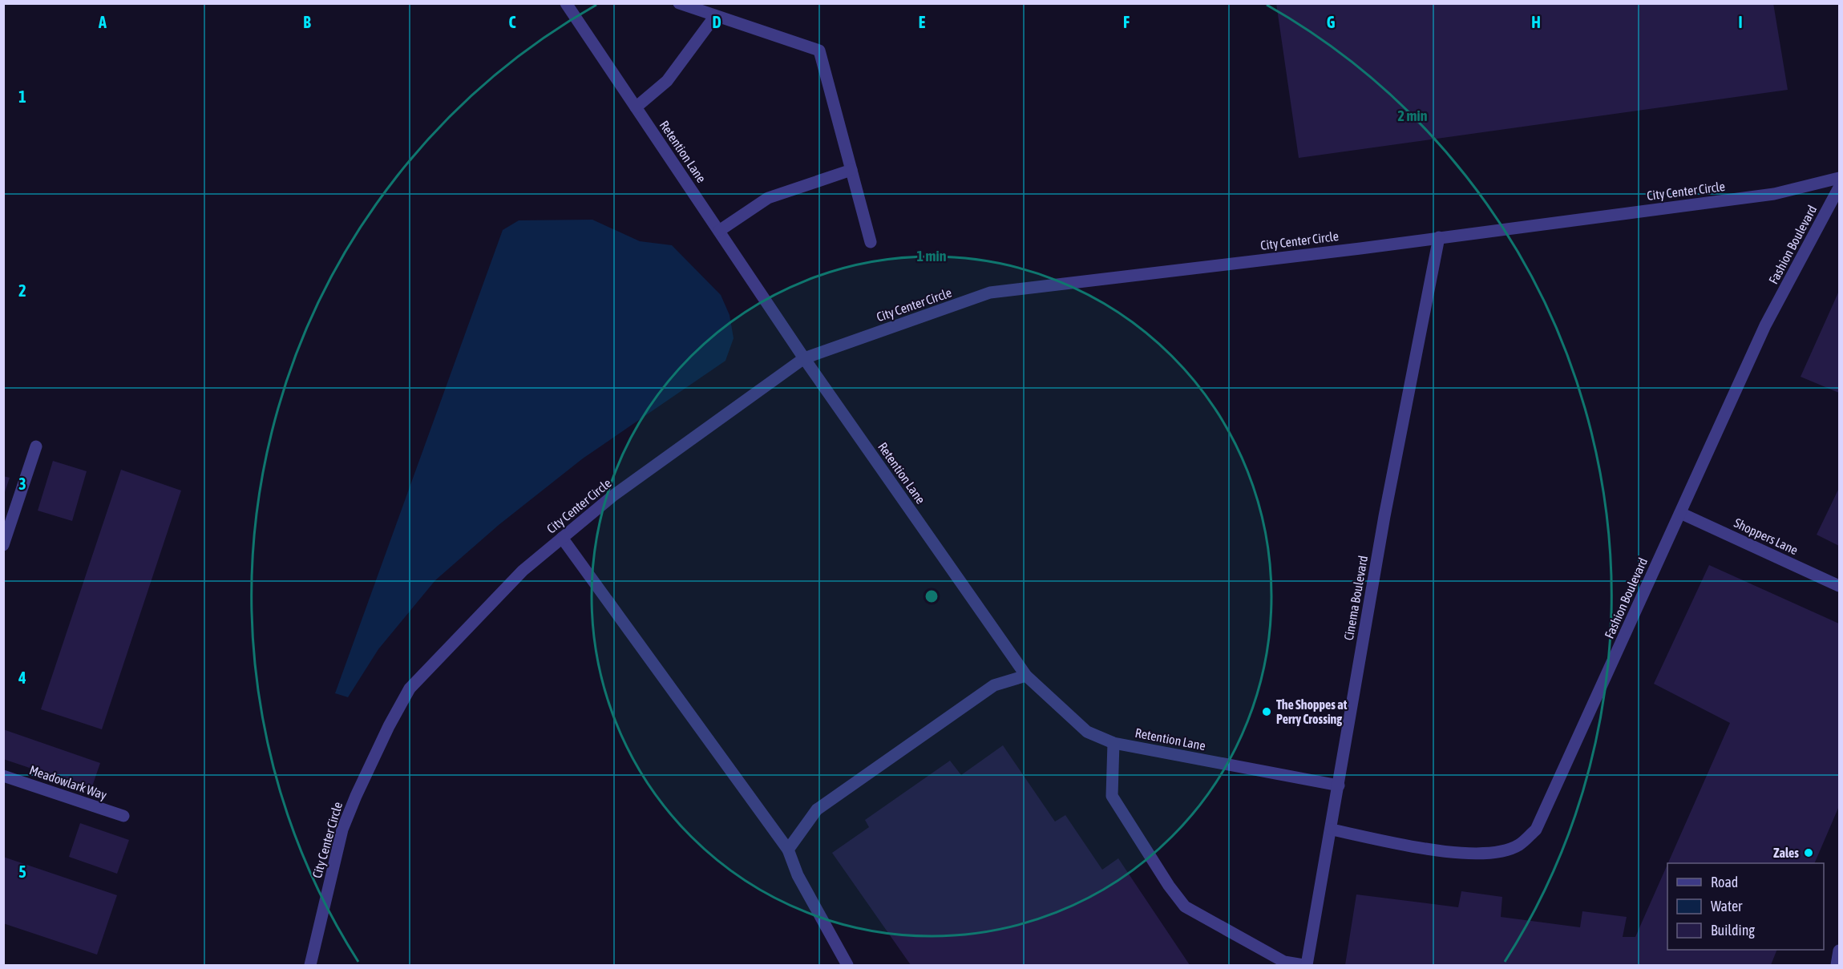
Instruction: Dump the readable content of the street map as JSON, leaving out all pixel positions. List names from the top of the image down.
{
  "streets": {
    "street": [
      "Retention Lane",
      "City Center Circle",
      "Fashion Boulevard",
      "Shoppers Lane",
      "Cinema Boulevard",
      "Meadowlark Way"
    ]
  },
  "crossings": [
    ["Retention Lane", "City Center Circle"],
    ["Retention Lane", "Cinema Boulevard"],
    ["City Center Circle", "Cinema Boulevard"],
    ["Fashion Boulevard", "Shoppers Lane"],
    ["Fashion Boulevard", "Cinema Boulevard"]
  ],
  "places": ["The Shoppes at Perry Crossing", "Zales"],
  "legend": ["Road", "Water", "Building"],
  "grid": {
    "columns": [
      "A",
      "B",
      "C",
      "D",
      "E",
      "F",
      "G",
      "H",
      "I"
    ],
    "rows": [
      "1",
      "2",
      "3",
      "4",
      "5"
    ]
  },
  "rings": ["2 min", "1 min"]
}
